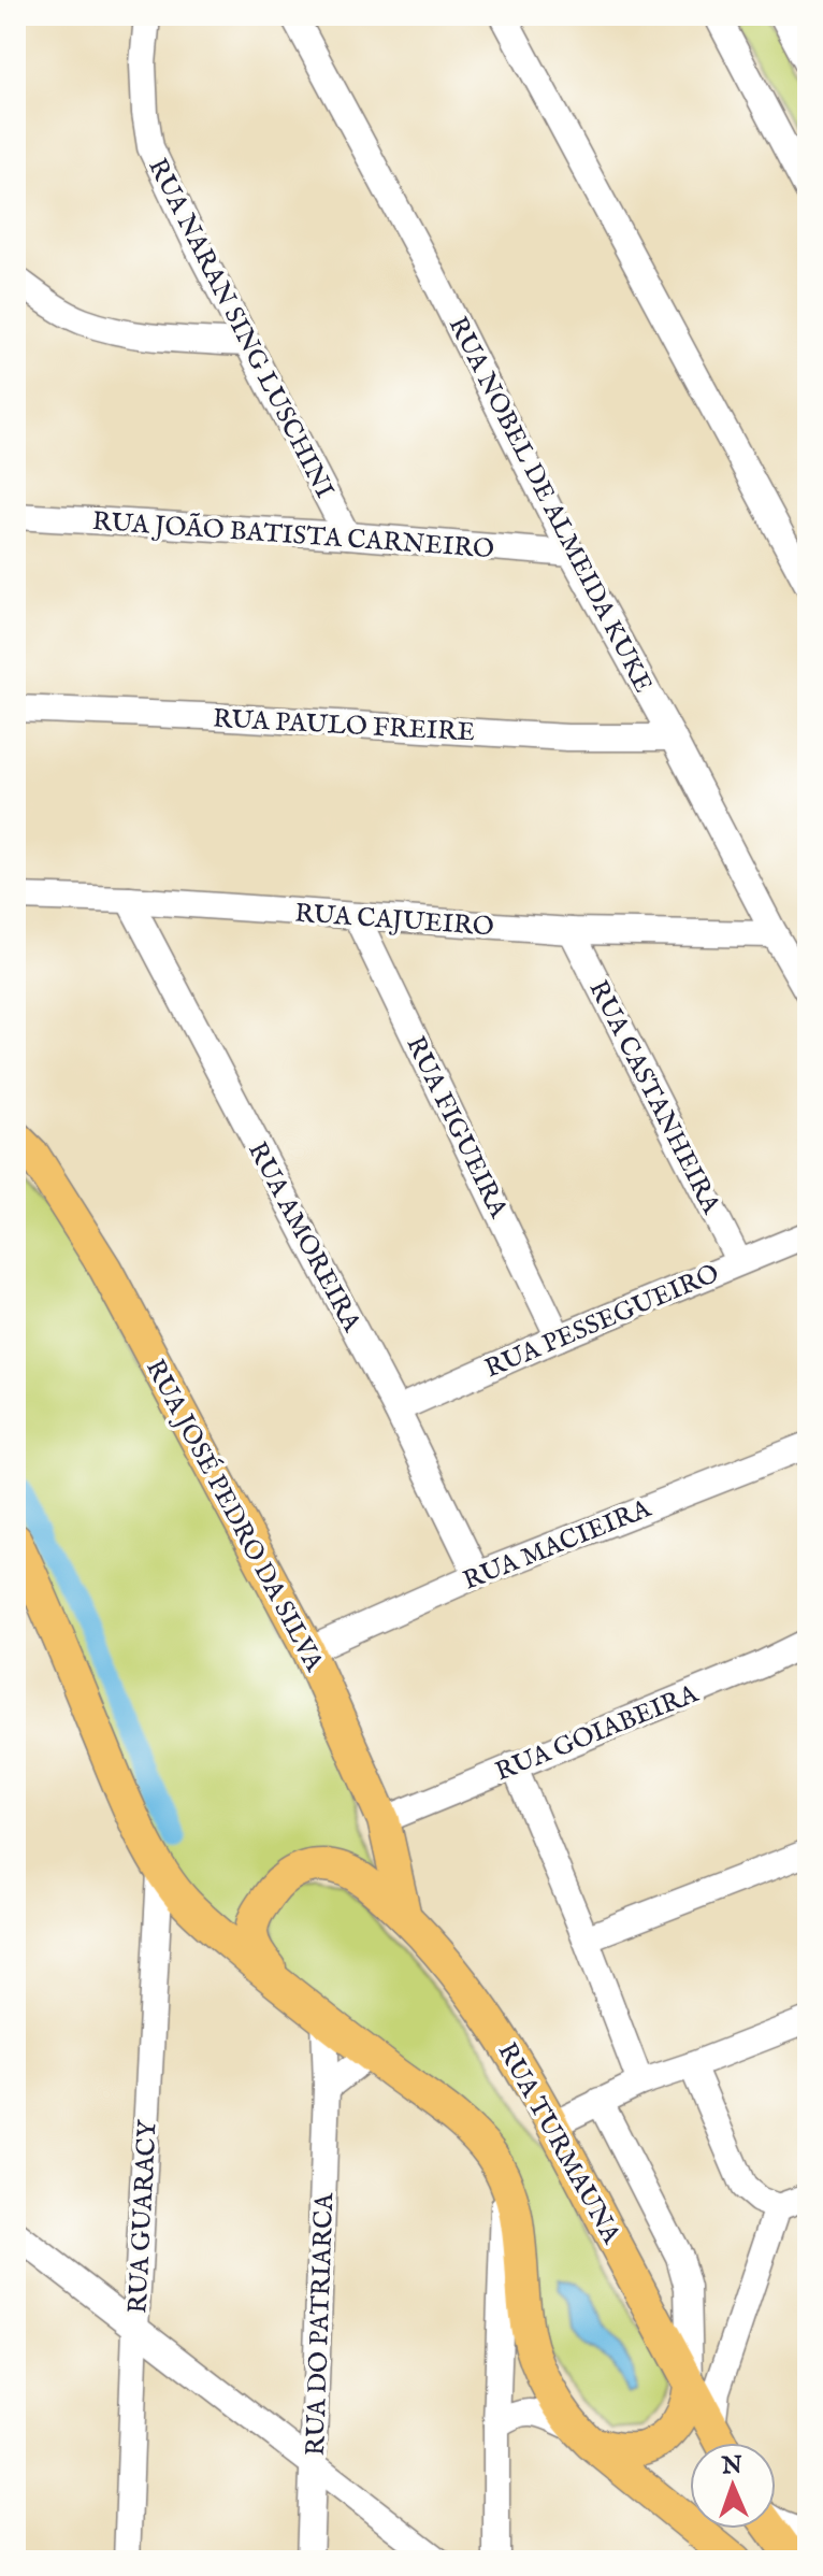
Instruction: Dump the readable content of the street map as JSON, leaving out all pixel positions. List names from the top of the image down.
{
  "streets": {
    "main road": ["RUA JOSÉ PEDRO DA SILVA", "RUA TURMAUNA"],
    "street": [
      "RUA NARAN SING LUSCHINI",
      "RUA NOBEL DE ALMEIDA KUKE",
      "RUA JOÃO BATISTA CARNEIRO",
      "RUA PAULO FREIRE",
      "RUA CAJUEIRO",
      "RUA CASTANHEIRA",
      "RUA FIGUEIRA",
      "RUA AMOREIRA",
      "RUA PESSEGUEIRO",
      "RUA MACIEIRA",
      "RUA GOIABEIRA",
      "RUA GUARACY",
      "RUA DO PATRIARCA"
    ]
  },
  "crossings": [
    ["RUA NARAN SING LUSCHINI", "RUA JOÃO BATISTA CARNEIRO"],
    ["RUA NOBEL DE ALMEIDA KUKE", "RUA JOÃO BATISTA CARNEIRO"],
    ["RUA NOBEL DE ALMEIDA KUKE", "RUA PAULO FREIRE"],
    ["RUA NOBEL DE ALMEIDA KUKE", "RUA CAJUEIRO"],
    ["RUA CAJUEIRO", "RUA CASTANHEIRA"],
    ["RUA CAJUEIRO", "RUA FIGUEIRA"],
    ["RUA CAJUEIRO", "RUA AMOREIRA"],
    ["RUA CASTANHEIRA", "RUA PESSEGUEIRO"],
    ["RUA FIGUEIRA", "RUA PESSEGUEIRO"],
    ["RUA AMOREIRA", "RUA PESSEGUEIRO"],
    ["RUA AMOREIRA", "RUA MACIEIRA"],
    ["RUA JOSÉ PEDRO DA SILVA", "RUA MACIEIRA"],
    ["RUA JOSÉ PEDRO DA SILVA", "RUA GOIABEIRA"],
    ["RUA JOSÉ PEDRO DA SILVA", "RUA TURMAUNA"]
  ],
  "north": "top"
}
